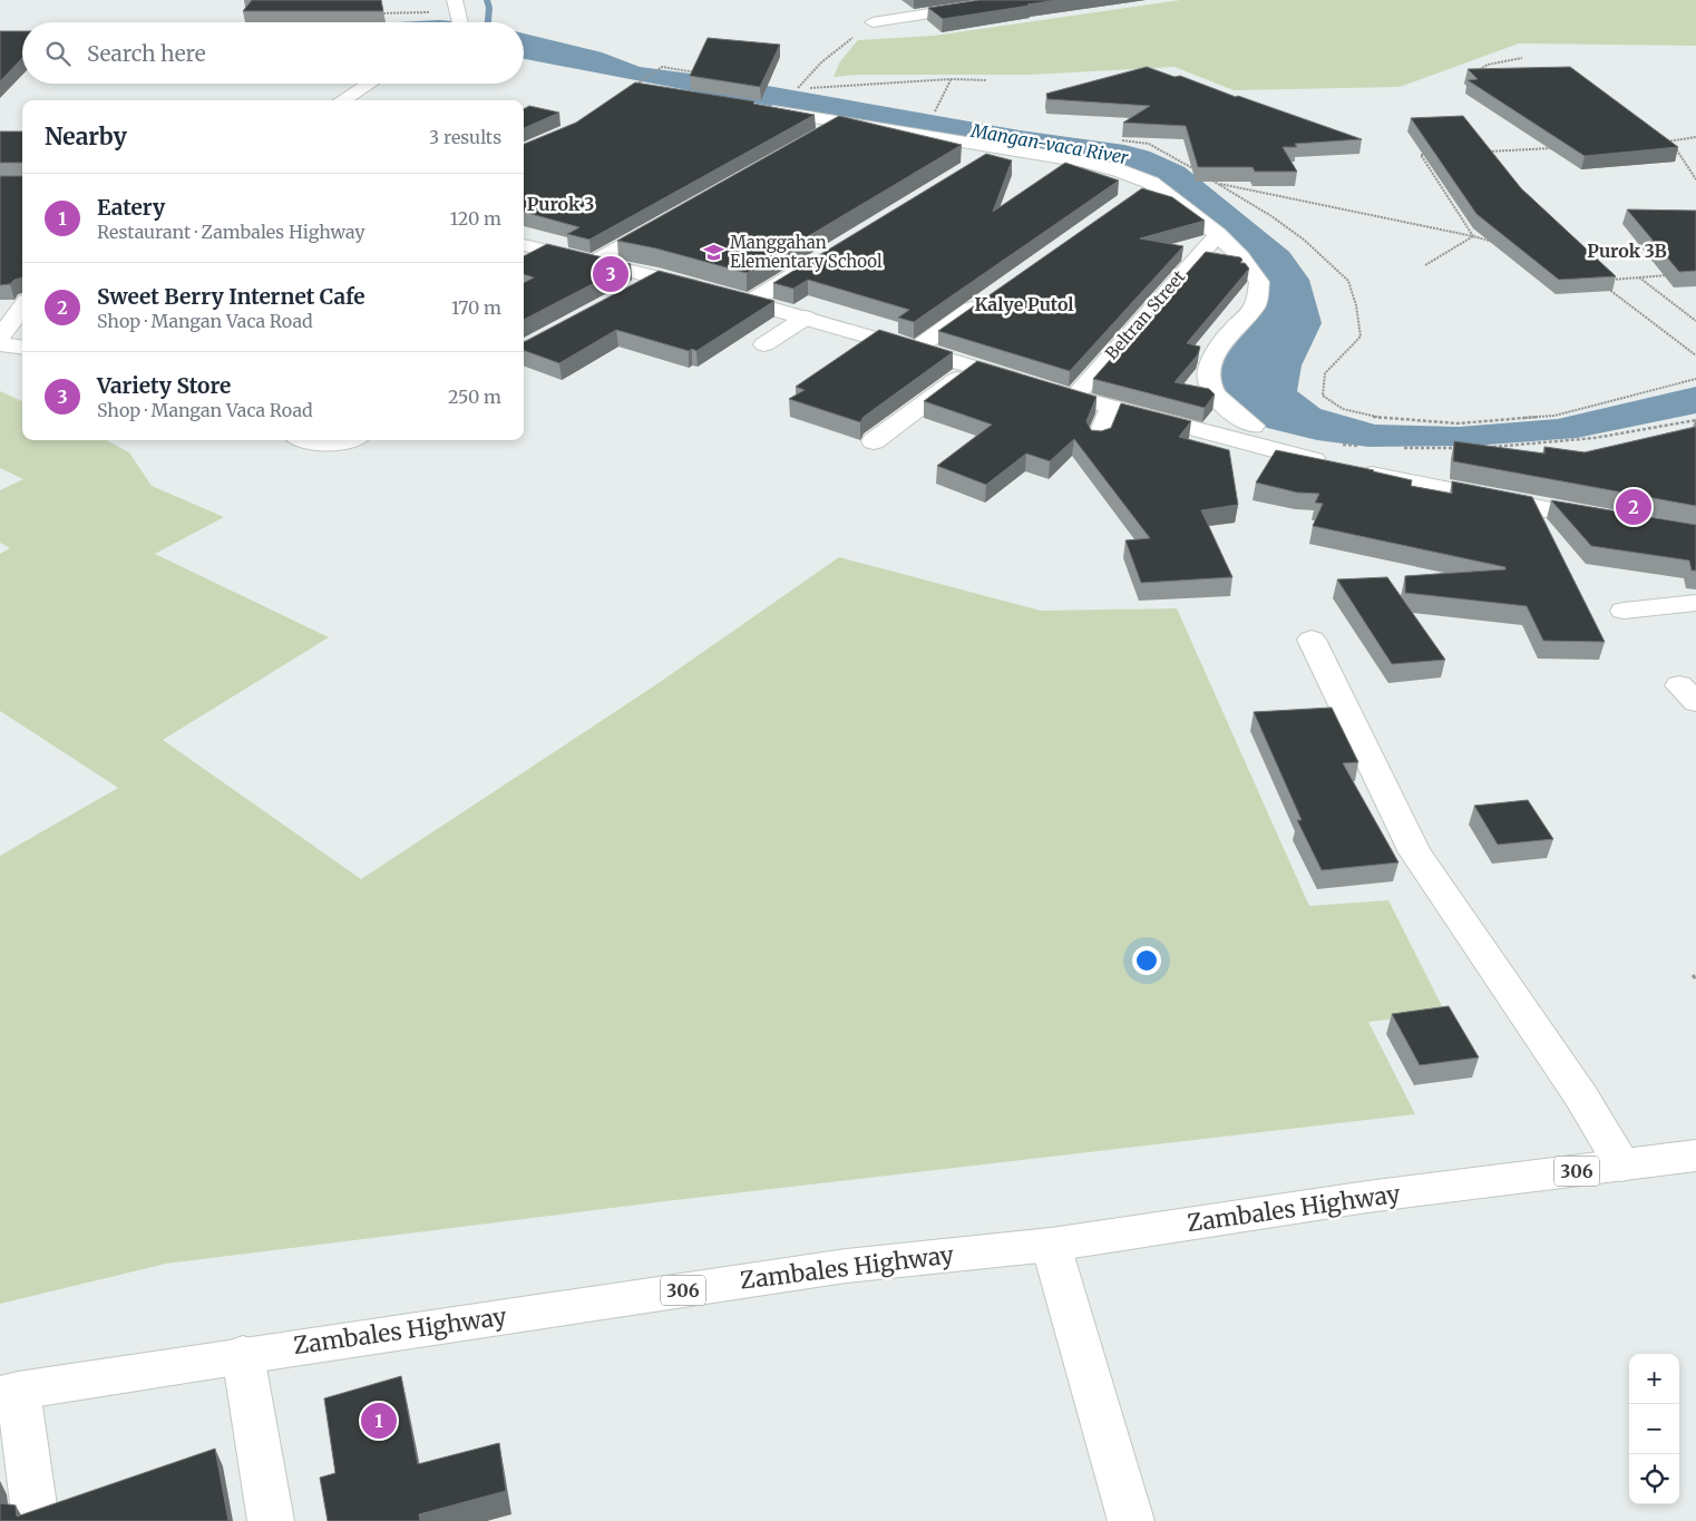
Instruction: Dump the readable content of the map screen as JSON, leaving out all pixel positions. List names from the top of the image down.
{
  "streets": {
    "main road": ["Beltran Street", "306", "Zambales Highway"]
  },
  "districts": ["Purok 3", "Purok 3B", "Kalye Putol"],
  "water": ["Mangan-vaca River"],
  "places": {
    "school or university": ["Manggahan Elementary School"]
  },
  "page": {
    "search": "Search here",
    "heading": ["Nearby", "3 results"],
    "list": [
      {
        "mark": "1",
        "name": "Eatery",
        "note": "Restaurant · Zambales Highway",
        "value": "120 m"
      },
      {
        "mark": "2",
        "name": "Sweet Berry Internet Cafe",
        "note": "Shop · Mangan Vaca Road",
        "value": "170 m"
      },
      {
        "mark": "3",
        "name": "Variety Store",
        "note": "Shop · Mangan Vaca Road",
        "value": "250 m"
      }
    ],
    "pins": ["3", "2", "1"],
    "map_buttons": ["+", "−"]
  }
}
